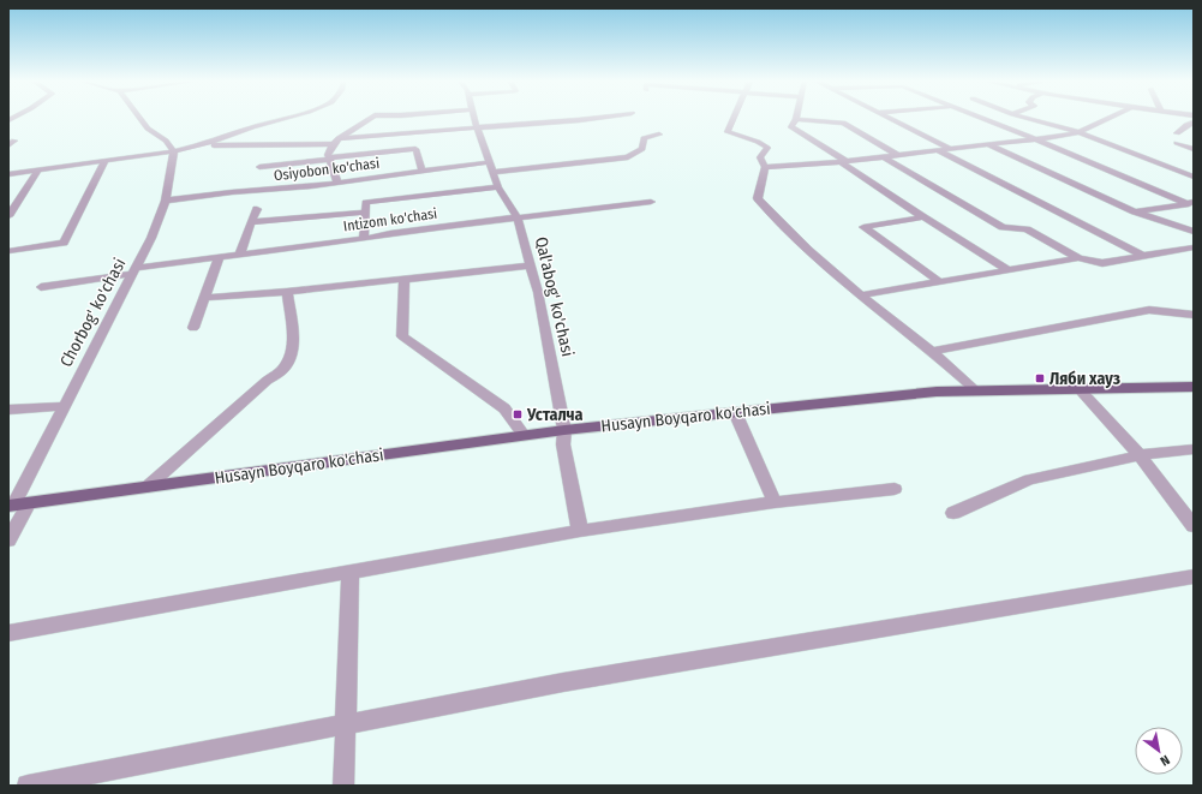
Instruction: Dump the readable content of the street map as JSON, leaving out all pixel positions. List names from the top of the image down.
{
  "streets": {
    "main road": ["Husayn Boyqaro ko'chasi"],
    "street": [
      "Osiyobon ko'chasi",
      "Intizom ko'chasi",
      "Qal'abog' ko'chasi",
      "Сhorbog' ko'chasi"
    ]
  },
  "crossings": [
    ["Osiyobon ko'chasi", "Qal'abog' ko'chasi"],
    ["Osiyobon ko'chasi", "Сhorbog' ko'chasi"],
    ["Intizom ko'chasi", "Qal'abog' ko'chasi"],
    ["Intizom ko'chasi", "Сhorbog' ko'chasi"],
    ["Qal'abog' ko'chasi", "Husayn Boyqaro ko'chasi"],
    ["Сhorbog' ko'chasi", "Husayn Boyqaro ko'chasi"]
  ],
  "places": {
    "transit": ["Ляби хауз", "Усталча"]
  },
  "north": "bottom right"
}
